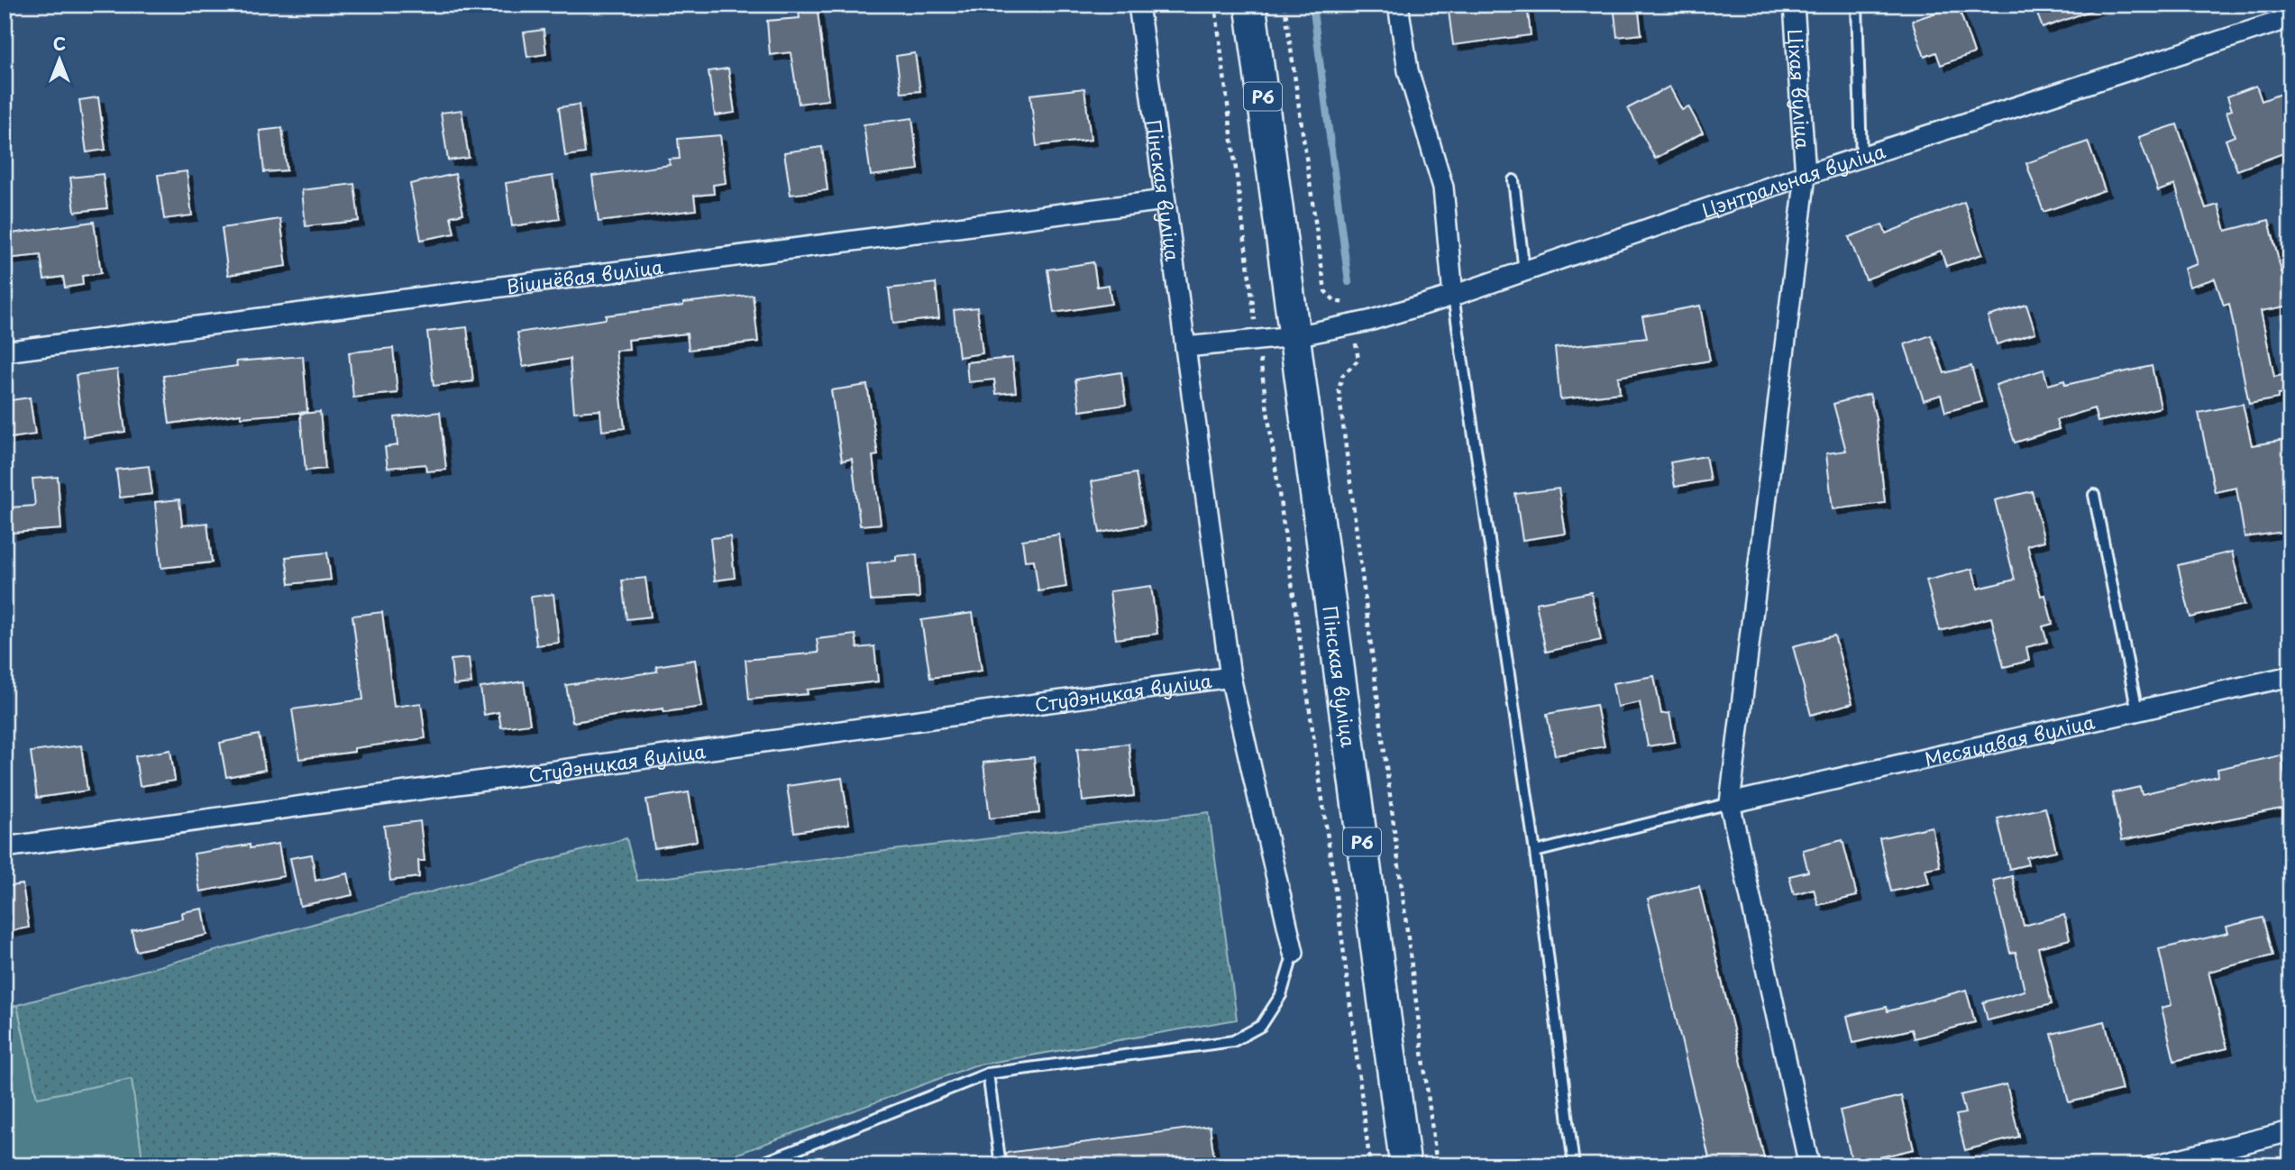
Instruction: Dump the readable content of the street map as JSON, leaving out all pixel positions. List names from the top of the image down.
{
  "streets": {
    "main road": ["Р6", "Пінская вуліца"],
    "street": [
      "Ціхая вуліца",
      "Цэнтральная вуліца",
      "Вішнёвая вуліца",
      "Студэнцкая вуліца",
      "Месяцавая вуліца"
    ]
  },
  "crossings": [
    ["Ціхая вуліца", "Цэнтральная вуліца"],
    ["Ціхая вуліца", "Месяцавая вуліца"],
    ["Цэнтральная вуліца", "Пінская вуліца"],
    ["Пінская вуліца", "Вішнёвая вуліца"],
    ["Пінская вуліца", "Студэнцкая вуліца"]
  ],
  "north": "top"
}
